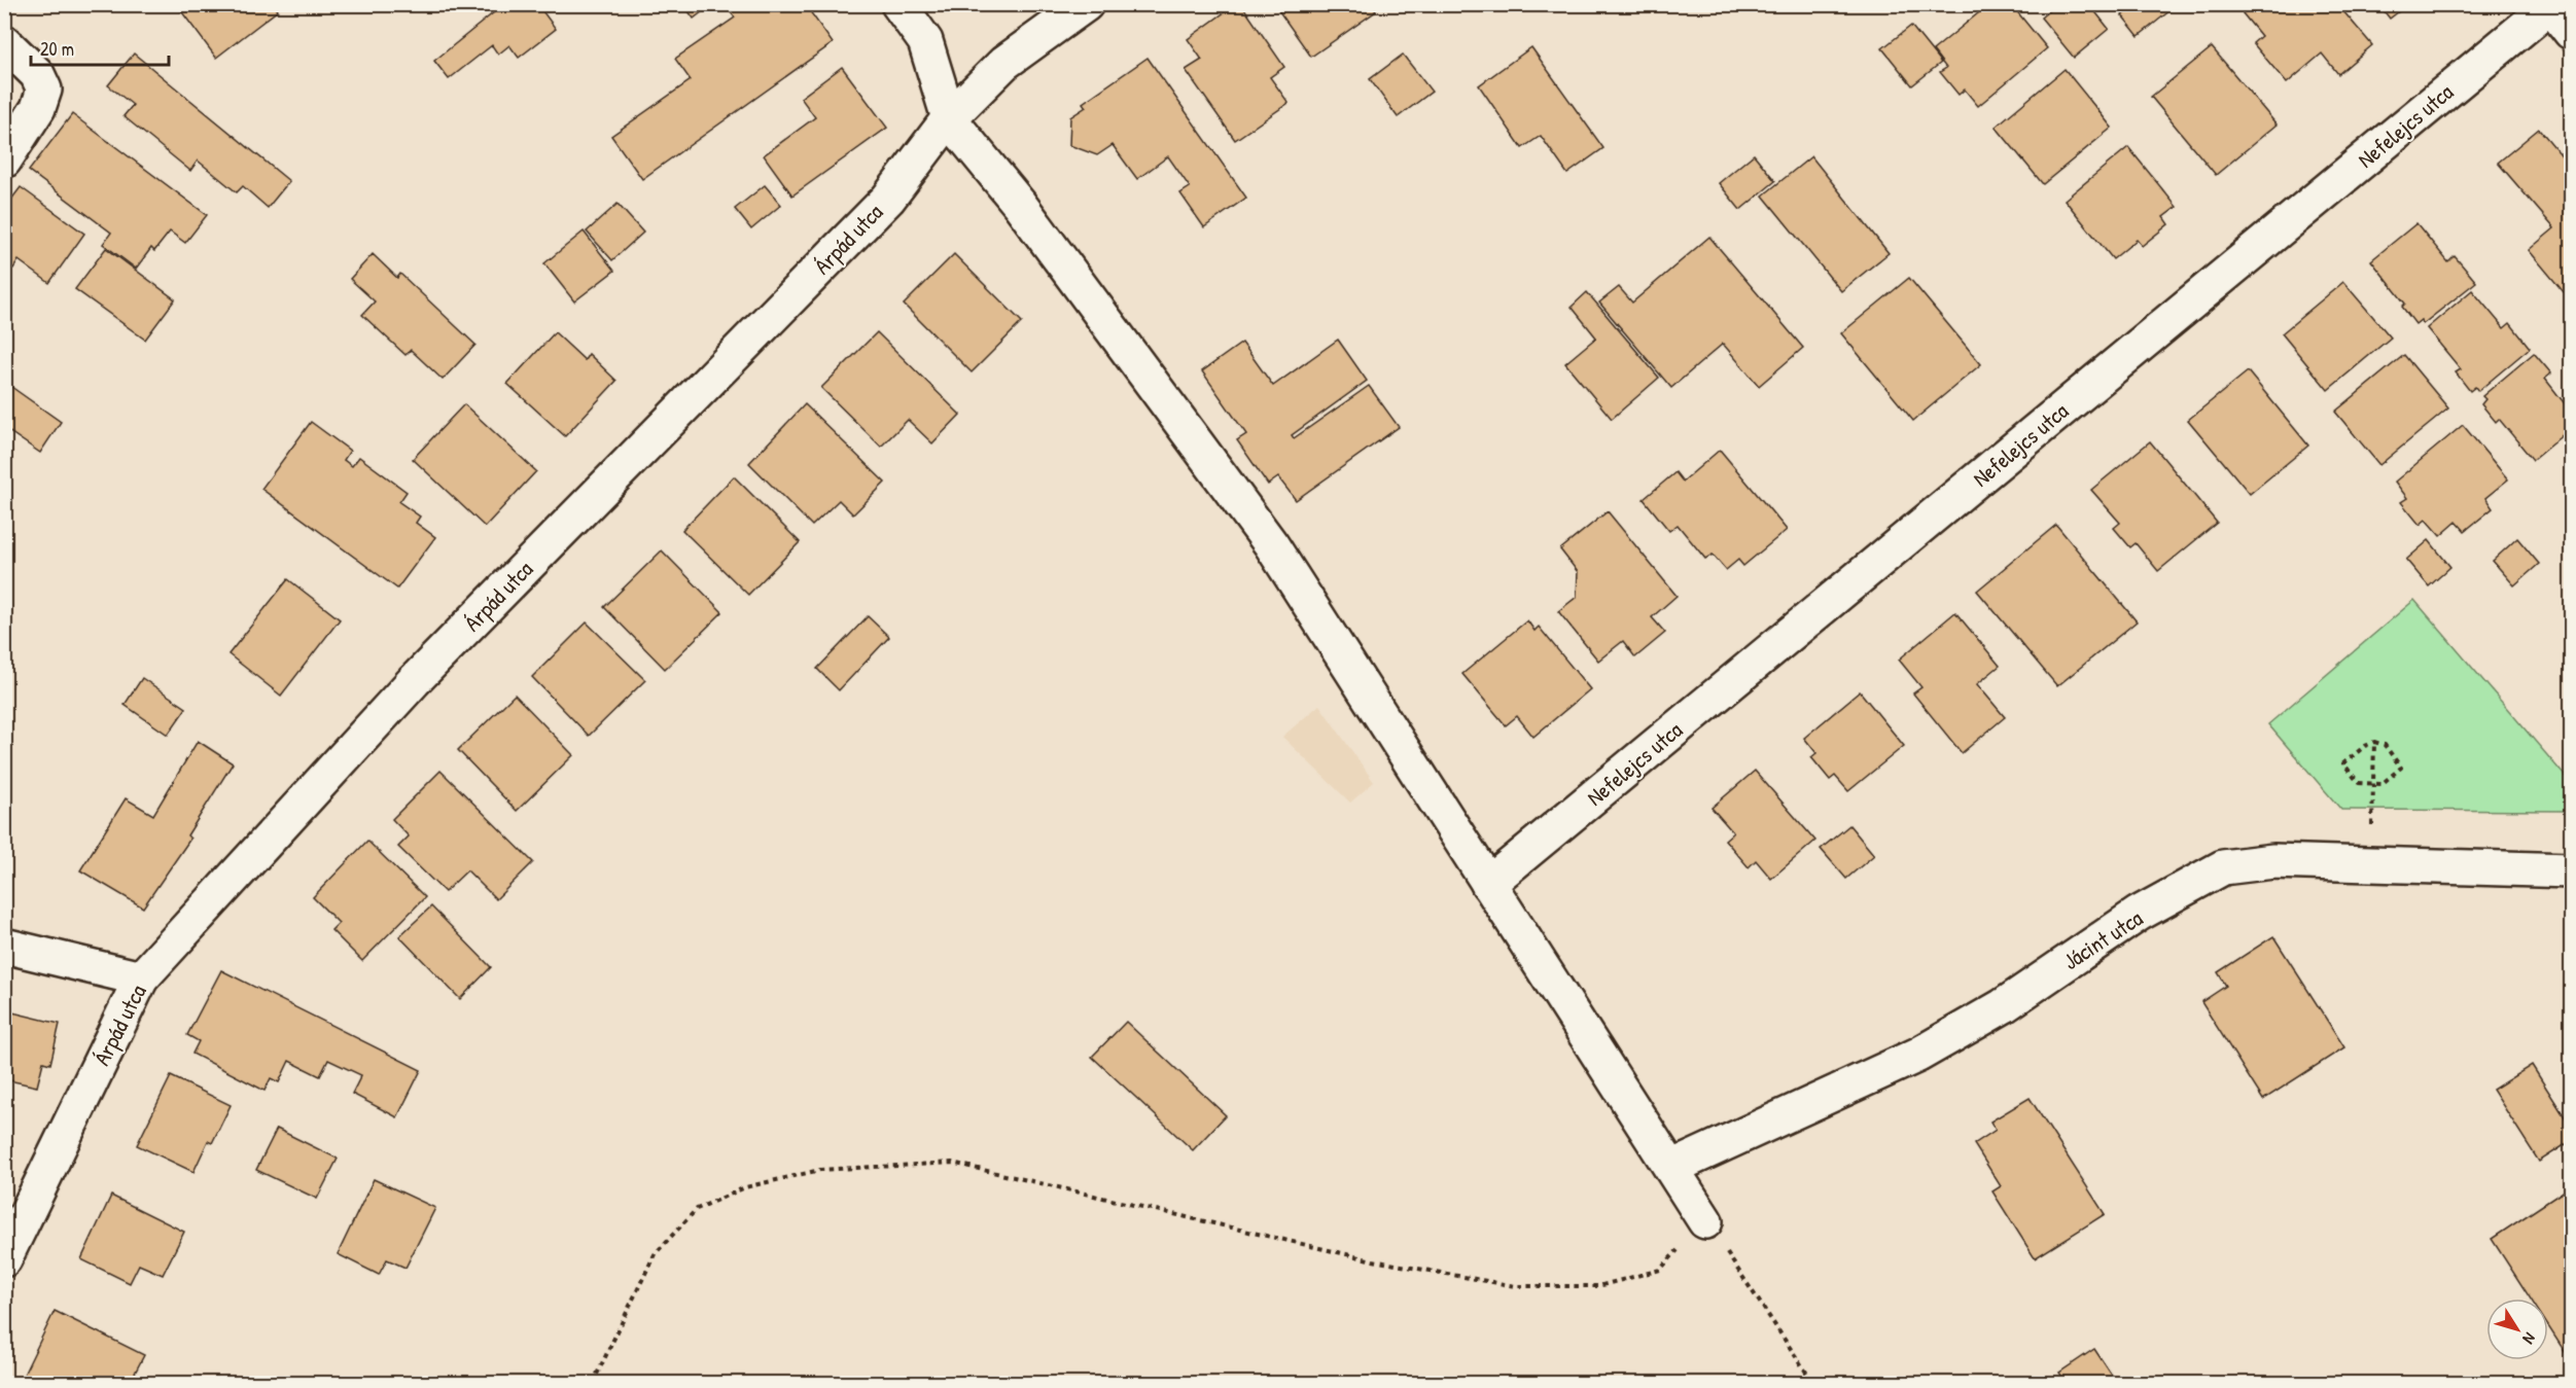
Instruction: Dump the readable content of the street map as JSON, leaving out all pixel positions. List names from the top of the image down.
{
  "streets": {
    "street": ["Nefelejcs utca", "Árpád utca", "Jácint utca"]
  },
  "scale_bar": "20 m",
  "north": "bottom right"
}
